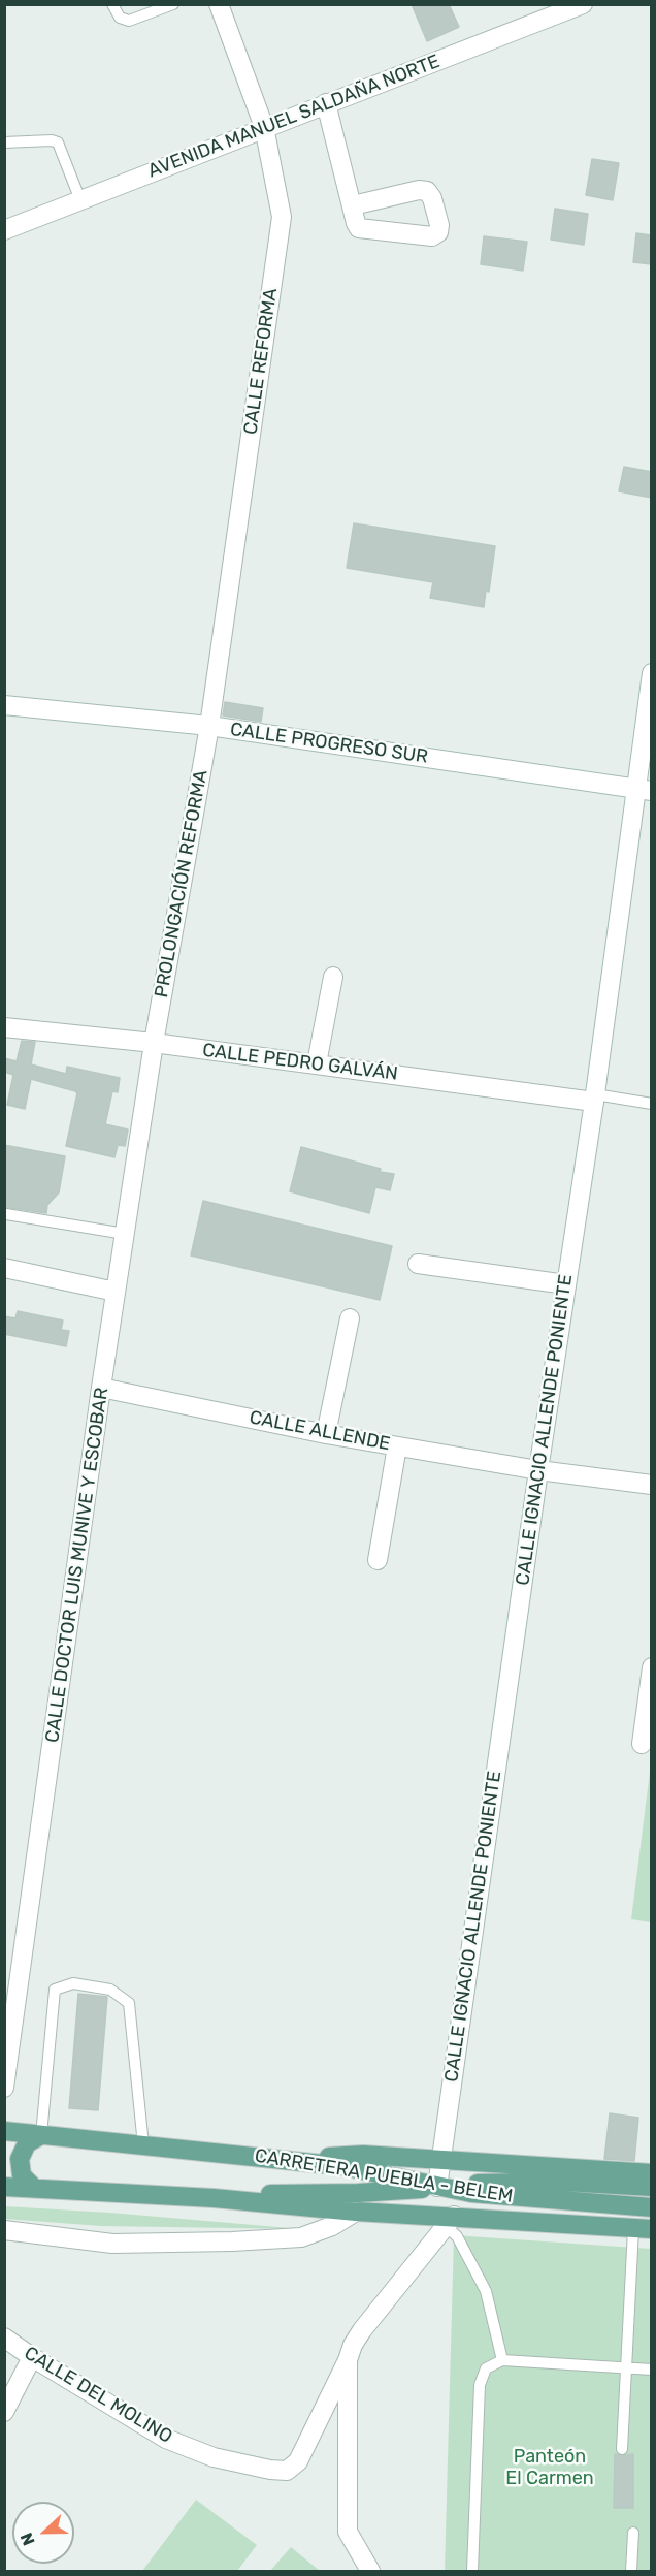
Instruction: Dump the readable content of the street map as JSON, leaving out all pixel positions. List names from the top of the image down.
{
  "streets": {
    "main road": ["CARRETERA PUEBLA - BELEM"],
    "street": [
      "AVENIDA MANUEL SALDAÑA NORTE",
      "CALLE REFORMA",
      "CALLE PROGRESO SUR",
      "PROLONGACIÓN REFORMA",
      "CALLE PEDRO GALVÁN",
      "CALLE IGNACIO ALLENDE PONIENTE",
      "CALLE ALLENDE",
      "CALLE DOCTOR LUIS MUNIVE Y ESCOBAR",
      "CALLE DEL MOLINO"
    ]
  },
  "crossings": [
    ["AVENIDA MANUEL SALDAÑA NORTE", "CALLE REFORMA"],
    ["CALLE REFORMA", "CALLE PROGRESO SUR"],
    ["CALLE REFORMA", "PROLONGACIÓN REFORMA"],
    ["CALLE PROGRESO SUR", "PROLONGACIÓN REFORMA"],
    ["CALLE PROGRESO SUR", "CALLE IGNACIO ALLENDE PONIENTE"],
    ["PROLONGACIÓN REFORMA", "CALLE PEDRO GALVÁN"],
    ["PROLONGACIÓN REFORMA", "CALLE DOCTOR LUIS MUNIVE Y ESCOBAR"],
    ["CALLE PEDRO GALVÁN", "CALLE IGNACIO ALLENDE PONIENTE"],
    ["CALLE PEDRO GALVÁN", "CALLE DOCTOR LUIS MUNIVE Y ESCOBAR"],
    ["CALLE IGNACIO ALLENDE PONIENTE", "CALLE ALLENDE"],
    ["CALLE IGNACIO ALLENDE PONIENTE", "CARRETERA PUEBLA - BELEM"],
    ["CALLE ALLENDE", "CALLE DOCTOR LUIS MUNIVE Y ESCOBAR"],
    ["CARRETERA PUEBLA - BELEM", "CALLE DEL MOLINO"]
  ],
  "parks": ["Panteón El Carmen"],
  "north": "left"
}
